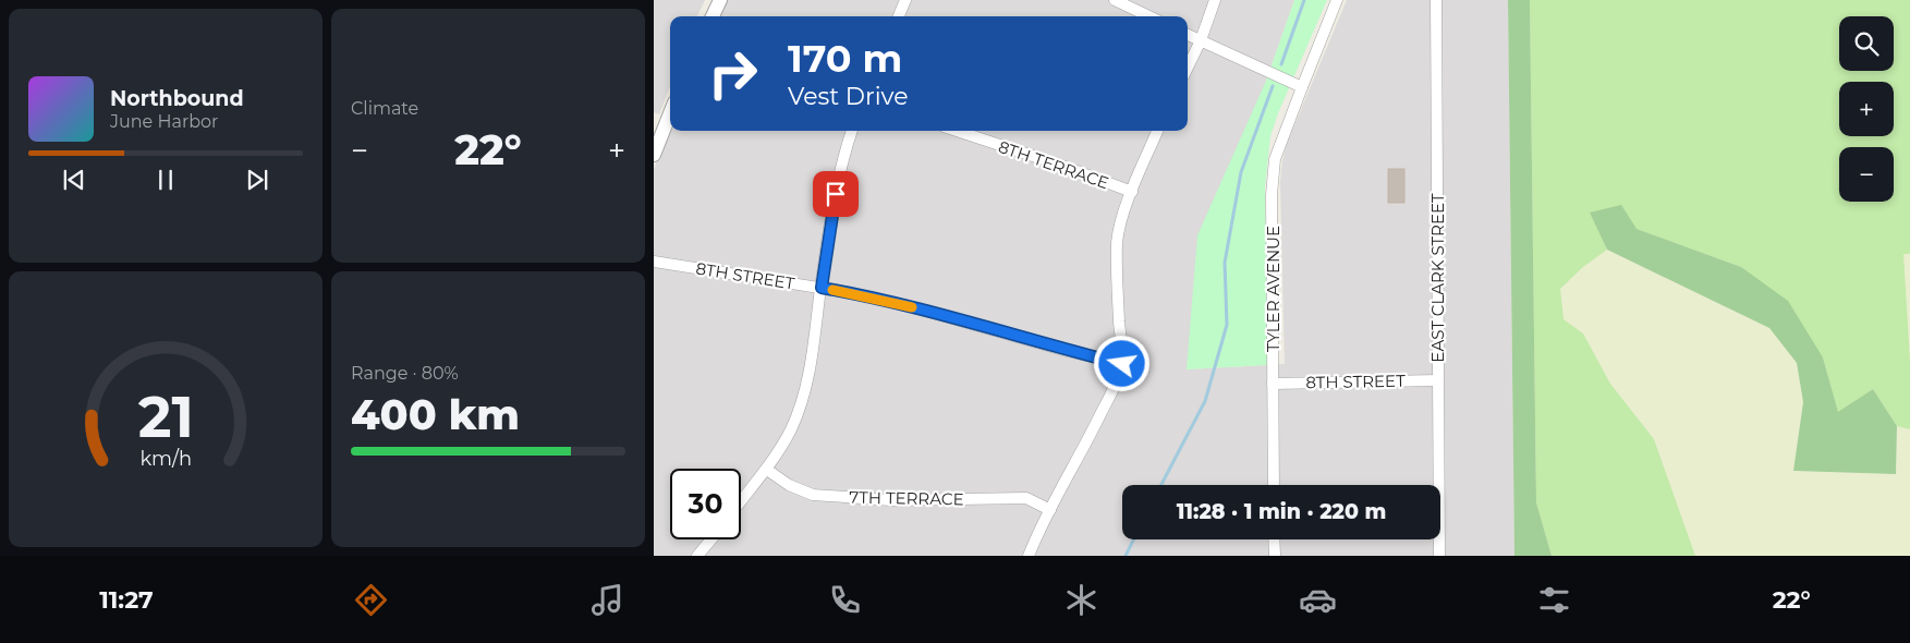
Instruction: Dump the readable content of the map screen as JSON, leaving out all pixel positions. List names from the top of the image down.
{
  "streets": {
    "street": [
      "8TH TERRACE",
      "8TH STREET",
      "EAST CLARK STREET",
      "TYLER AVENUE",
      "7TH TERRACE"
    ]
  },
  "crossings": [
    ["8TH STREET", "EAST CLARK STREET"],
    ["8TH STREET", "TYLER AVENUE"]
  ],
  "page": {
    "tile": [
      "Climate",
      ["Range · 80%", "400 km"]
    ],
    "map_buttons": ["+", "−"],
    "turn": ["170 m", "Vest Drive"],
    "song": ["Northbound", "June Harbor"],
    "heat": ["−", "22°", "+"],
    "limit": "30",
    "trip": "11:28 · 1 min · 220 m",
    "tabs": ["11:27", "22°"],
    "gauge": ["21", "km/h"]
  }
}
